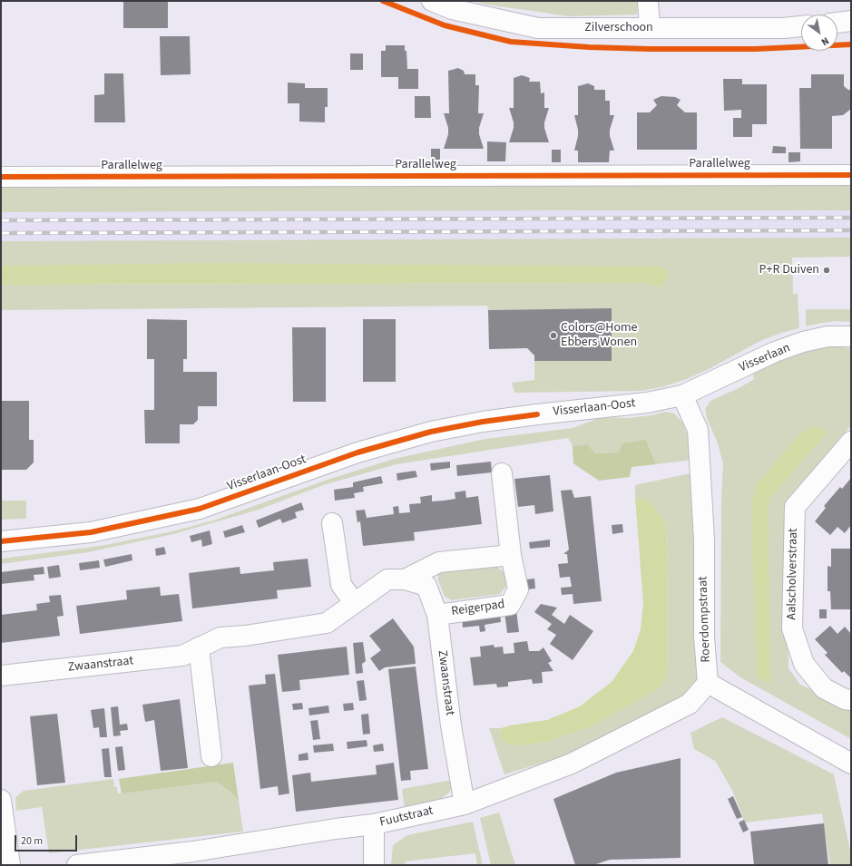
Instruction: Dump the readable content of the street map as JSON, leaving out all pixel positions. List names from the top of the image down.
{
  "streets": {
    "street": [
      "Zilverschoon",
      "Parallelweg",
      "Visserlaan",
      "Visserlaan-Oost",
      "Aalscholverstraat",
      "Reigerpad",
      "Roerdompstraat",
      "Zwaanstraat",
      "Fuutstraat"
    ]
  },
  "crossings": [
    ["Visserlaan", "Visserlaan-Oost"],
    ["Visserlaan", "Roerdompstraat"],
    ["Visserlaan-Oost", "Roerdompstraat"],
    ["Reigerpad", "Zwaanstraat"],
    ["Roerdompstraat", "Fuutstraat"],
    ["Zwaanstraat", "Fuutstraat"]
  ],
  "places": ["P+R Duiven", "Colors@Home Ebbers Wonen"],
  "scale_bar": "20 m",
  "north": "bottom right"
}
